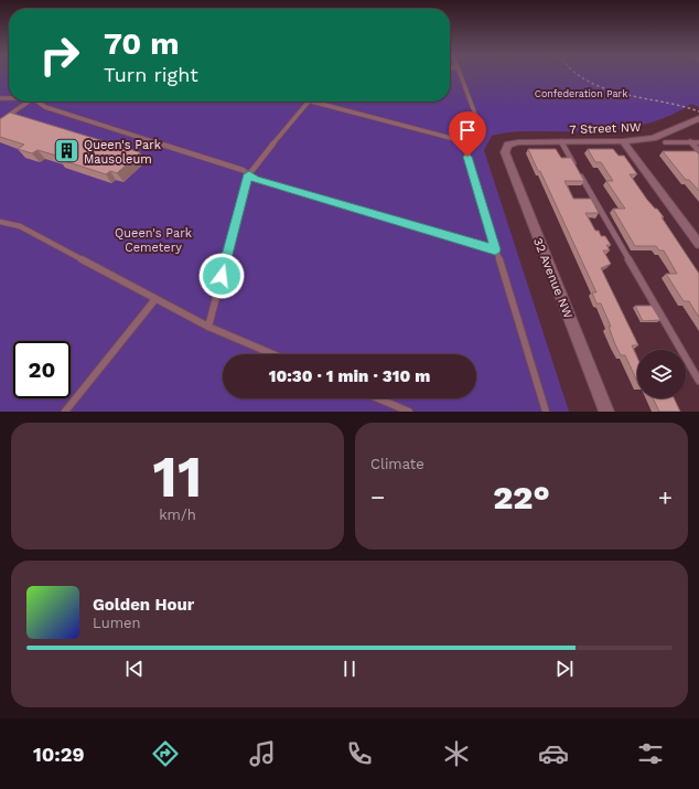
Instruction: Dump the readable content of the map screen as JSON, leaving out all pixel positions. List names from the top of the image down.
{
  "streets": {
    "street": ["7 Street NW", "32 Avenue NW"]
  },
  "crossings": [
    ["7 Street NW", "32 Avenue NW"]
  ],
  "parks": ["Confederation Park", "Queen's Park Cemetery"],
  "places": {
    "building": ["Queen's Park Mausoleum"]
  },
  "page": {
    "turn": ["70 m", "Turn right"],
    "limit": "20",
    "trip": "10:30 · 1 min · 310 m",
    "tile": [
      ["11", "km/h"],
      "Climate"
    ],
    "heat": ["−", "22°", "+"],
    "song": ["Golden Hour", "Lumen"],
    "tabs": "10:29"
  }
}
